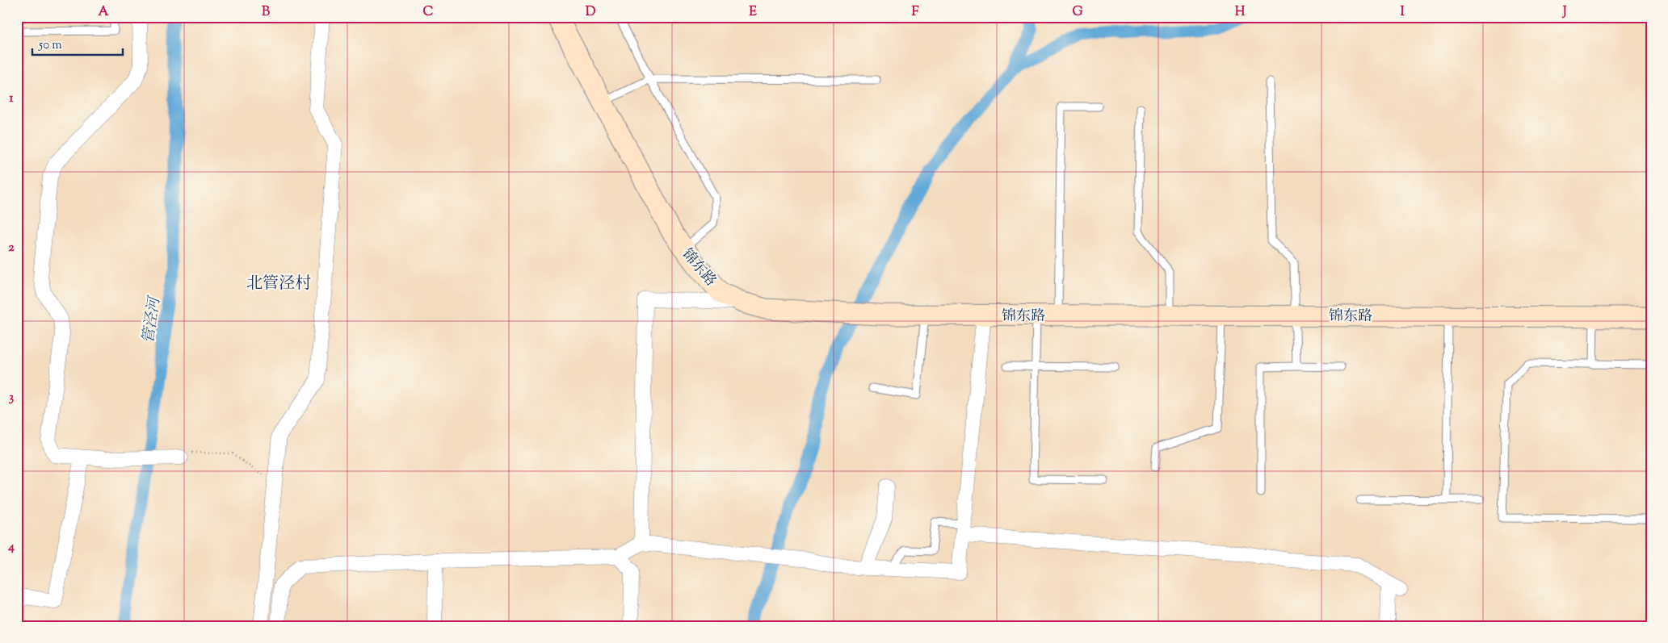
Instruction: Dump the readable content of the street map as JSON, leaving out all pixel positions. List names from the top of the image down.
{
  "streets": {
    "main road": ["锦东路"]
  },
  "districts": ["北管泾村"],
  "water": ["管泾河"],
  "scale_bar": "50 m",
  "grid": {
    "columns": [
      "A",
      "B",
      "C",
      "D",
      "E",
      "F",
      "G",
      "H",
      "I",
      "J"
    ],
    "rows": [
      "1",
      "2",
      "3",
      "4"
    ]
  }
}
